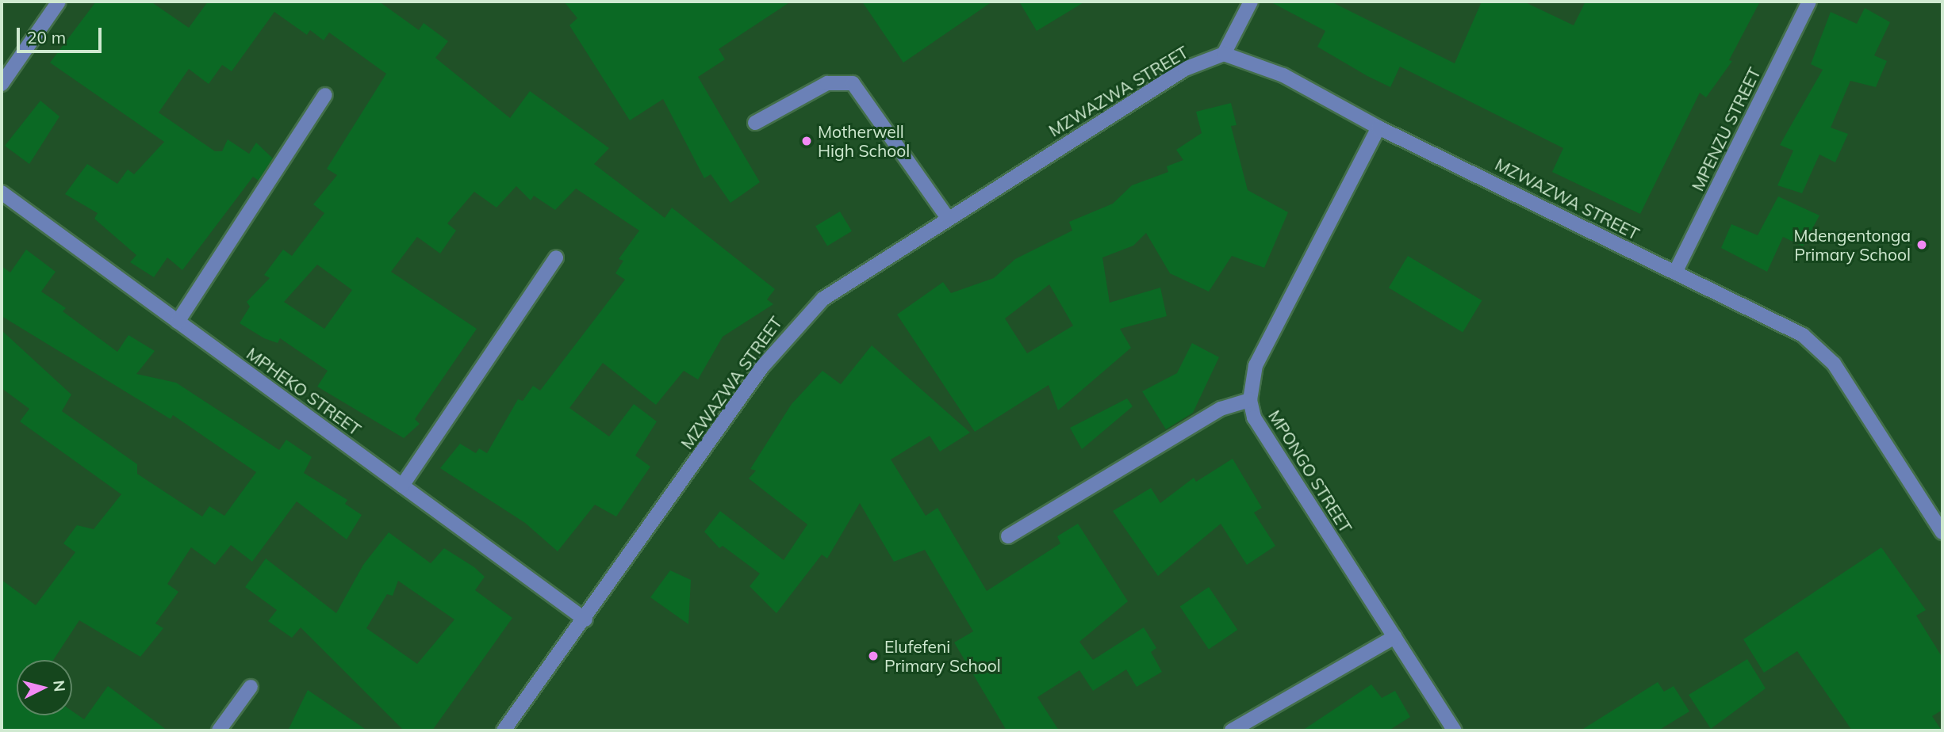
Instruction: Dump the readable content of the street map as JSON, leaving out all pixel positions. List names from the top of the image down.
{
  "streets": {
    "street": [
      "MZWAZWA STREET",
      "MPENZU STREET",
      "MPHEKO STREET",
      "MPONGO STREET"
    ]
  },
  "crossings": [
    ["MZWAZWA STREET", "MPENZU STREET"],
    ["MZWAZWA STREET", "MPHEKO STREET"],
    ["MZWAZWA STREET", "MPONGO STREET"]
  ],
  "places": ["Motherwell High School", "Mdengentonga Primary School", "Elufefeni Primary School"],
  "scale_bar": "20 m",
  "north": "right"
}
